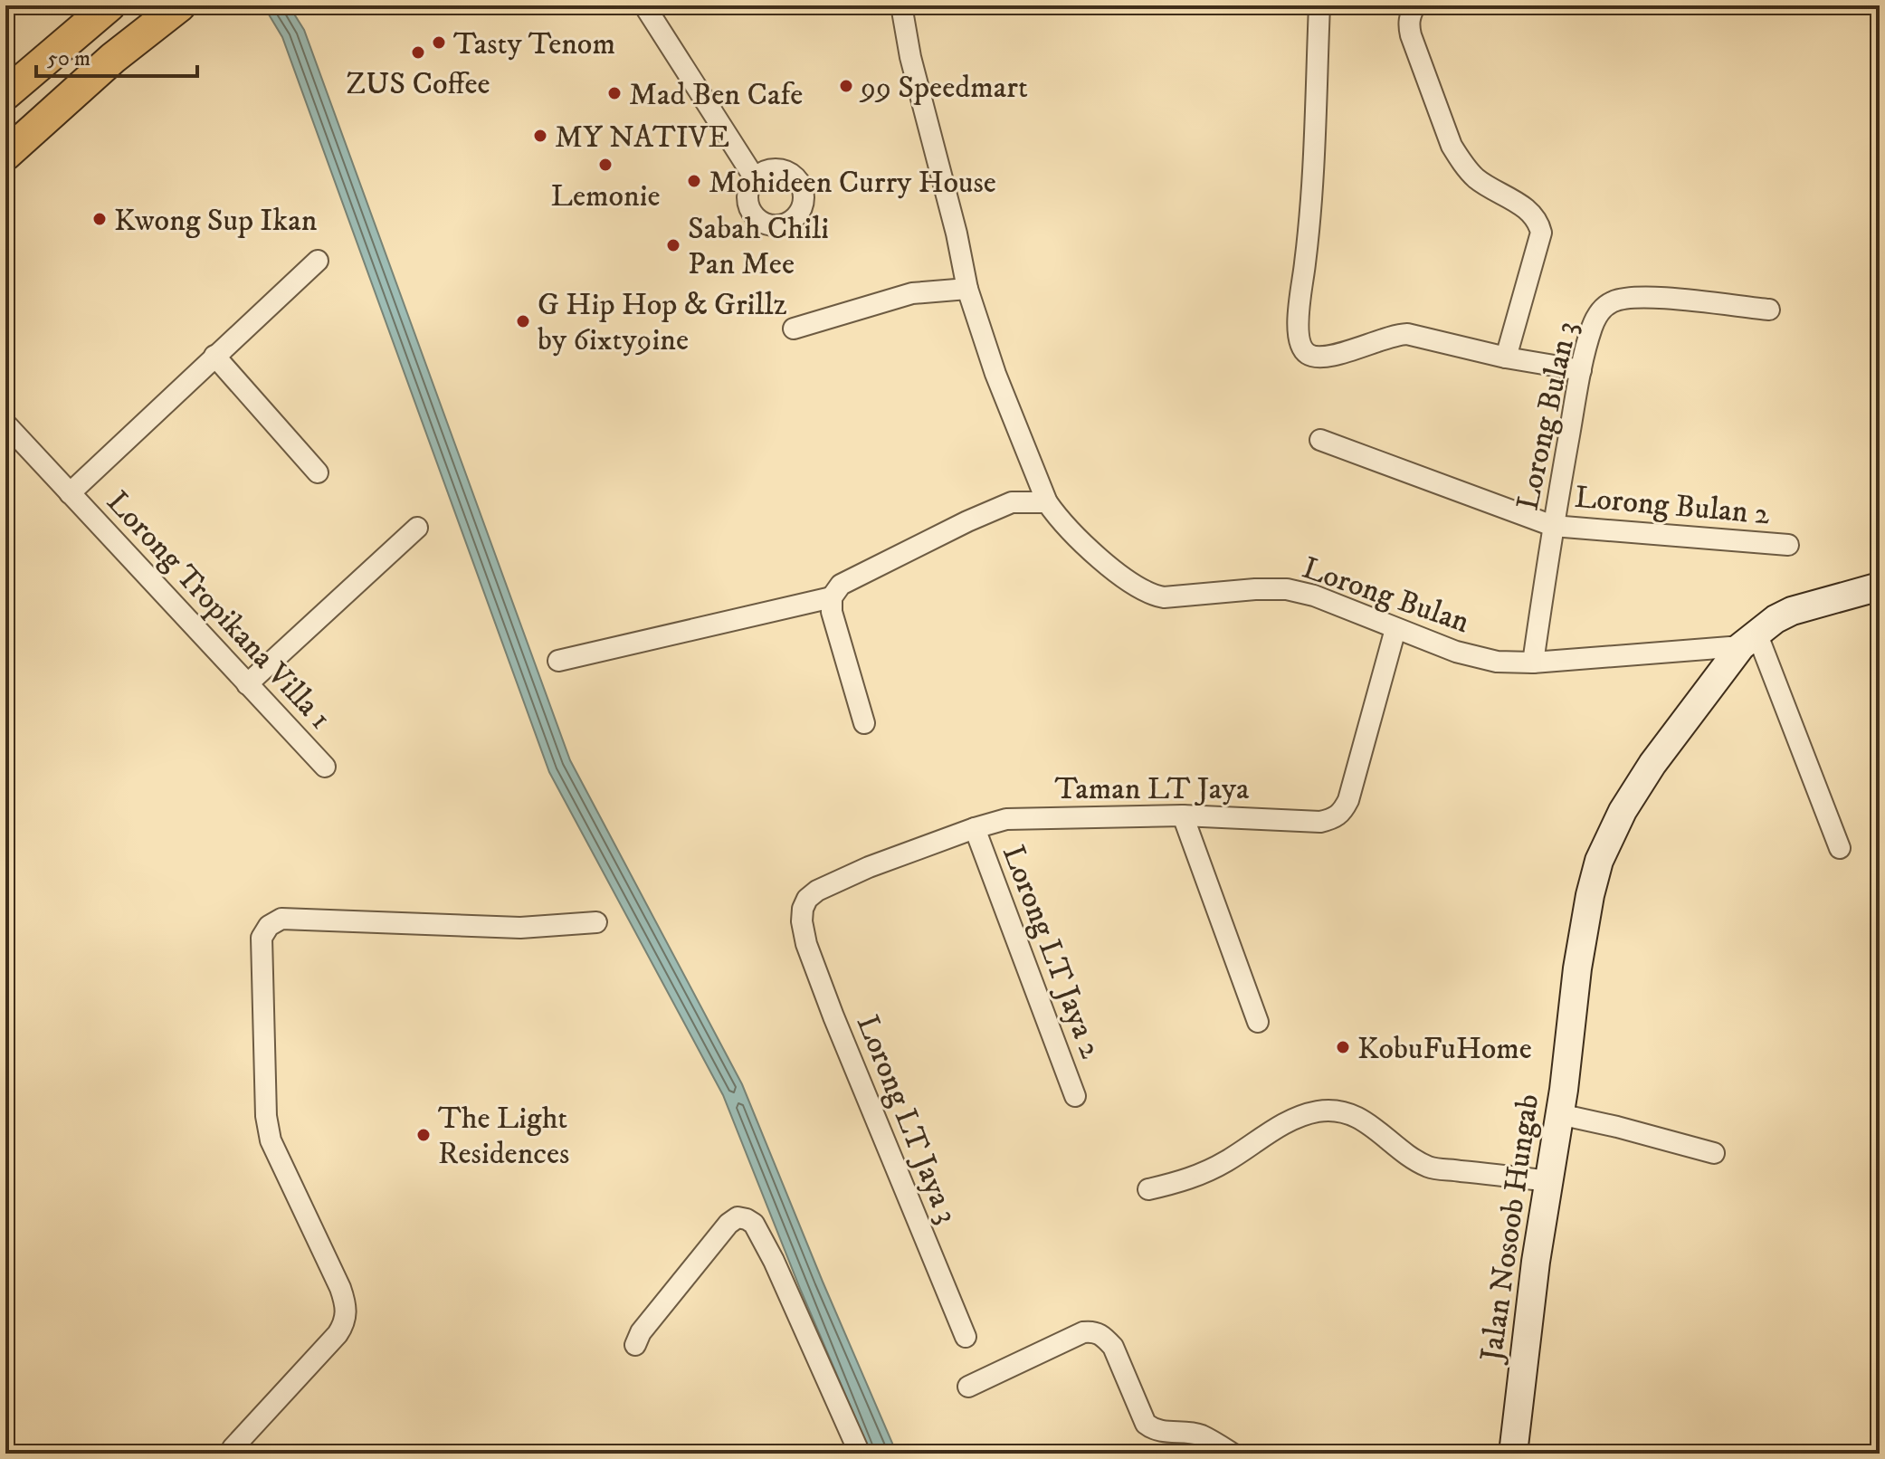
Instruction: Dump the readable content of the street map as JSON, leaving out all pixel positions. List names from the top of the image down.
{
  "streets": {
    "main road": ["Jalan Nosoob Hungab"],
    "street": [
      "Lorong Bulan 3",
      "Lorong Bulan 2",
      "Lorong Bulan",
      "Lorong Tropikana Villa 1",
      "Taman LT Jaya",
      "Lorong LT Jaya 2",
      "Lorong LT Jaya 3"
    ]
  },
  "crossings": [
    ["Lorong Bulan 3", "Lorong Bulan 2"],
    ["Lorong Bulan 3", "Lorong Bulan"],
    ["Lorong Bulan", "Taman LT Jaya"],
    ["Lorong Bulan", "Jalan Nosoob Hungab"],
    ["Taman LT Jaya", "Lorong LT Jaya 2"],
    ["Taman LT Jaya", "Lorong LT Jaya 3"]
  ],
  "places": [
    "Tasty Tenom",
    "ZUS Coffee",
    "99 Speedmart",
    "Mad Ben Cafe",
    "MY NATIVE",
    "Lemonie",
    "Mohideen Curry House",
    "Kwong Sup Ikan",
    "Sabah Chili Pan Mee",
    "G Hip Hop & Grillz by 6ixty9ine",
    "KobuFuHome",
    "The Light Residences"
  ],
  "scale_bar": "50 m"
}
